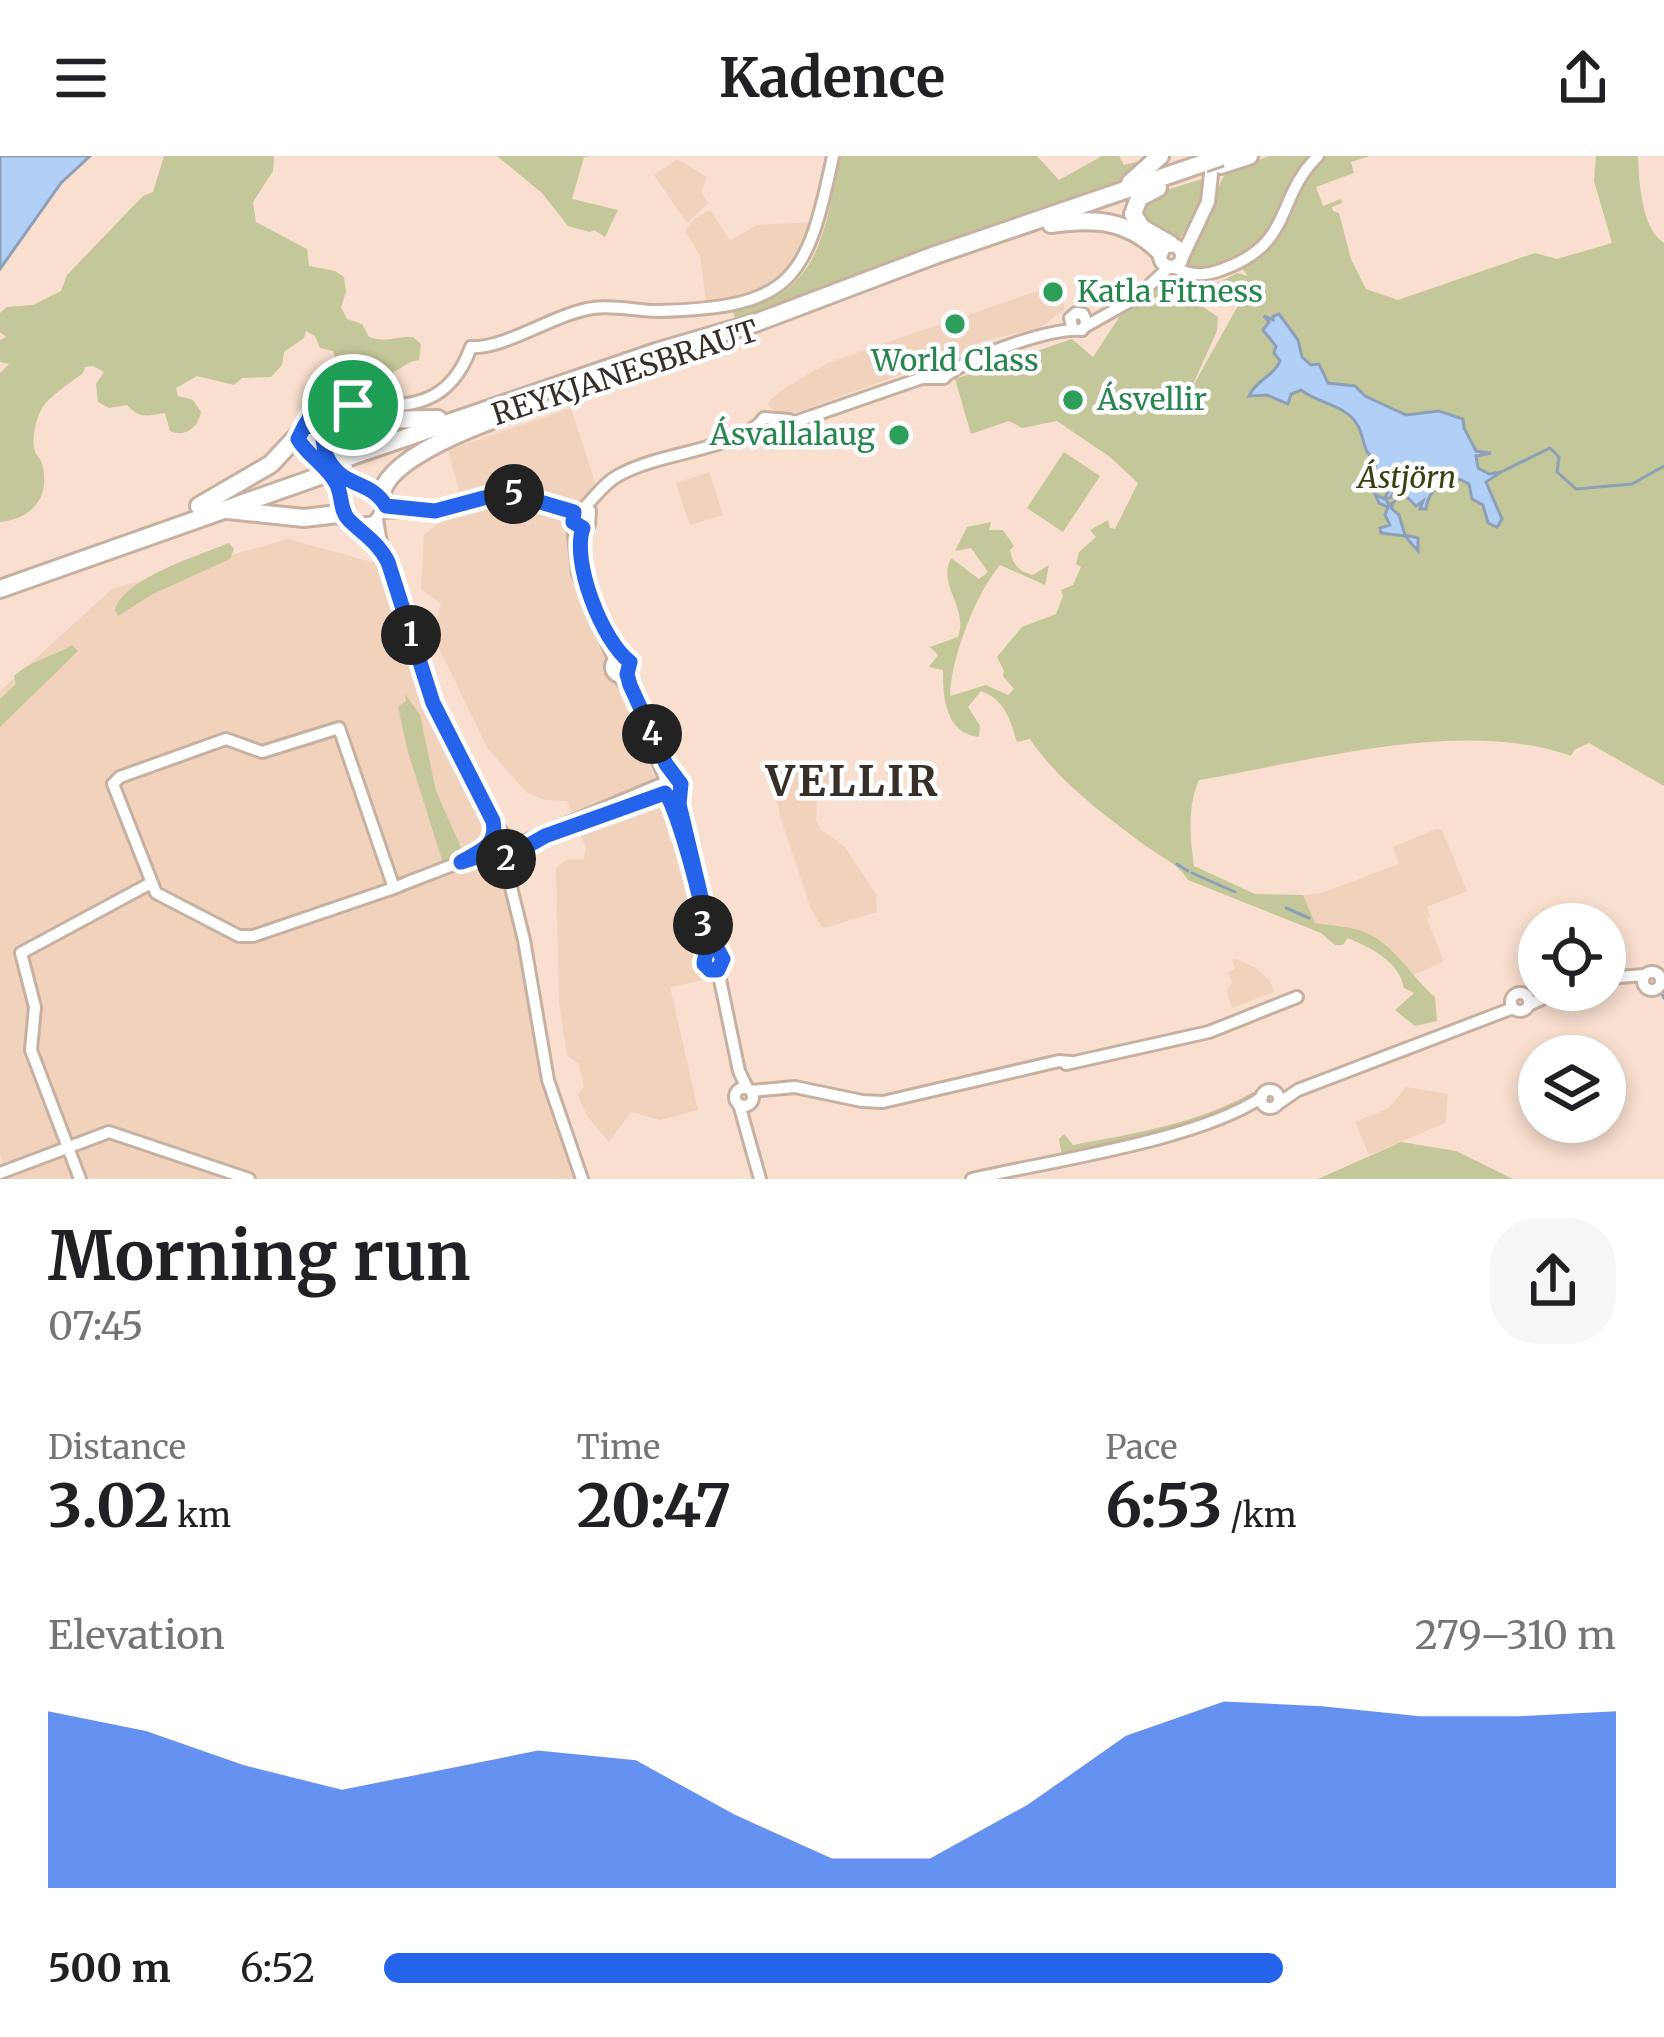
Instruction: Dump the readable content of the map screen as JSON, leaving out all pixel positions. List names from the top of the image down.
{
  "streets": {
    "highway": ["REYKJANESBRAUT"]
  },
  "districts": ["VELLIR"],
  "parks": ["Ástjörn"],
  "places": [
    "Katla Fitness",
    "World Class",
    "Ásvellir",
    "Ásvallalaug"
  ],
  "page": {
    "header": "Kadence",
    "pins": [
      "5",
      "1",
      "4",
      "2",
      "3"
    ],
    "heading": ["Morning run", "07:45"],
    "stats": [
      ["Distance", "3.02 km"],
      ["Time", "20:47"],
      ["Pace", "6:53 /km"]
    ],
    "chart": ["Elevation", "279–310 m"],
    "list": [
      {
        "name": "500 m",
        "note": "6:52"
      }
    ]
  }
}
